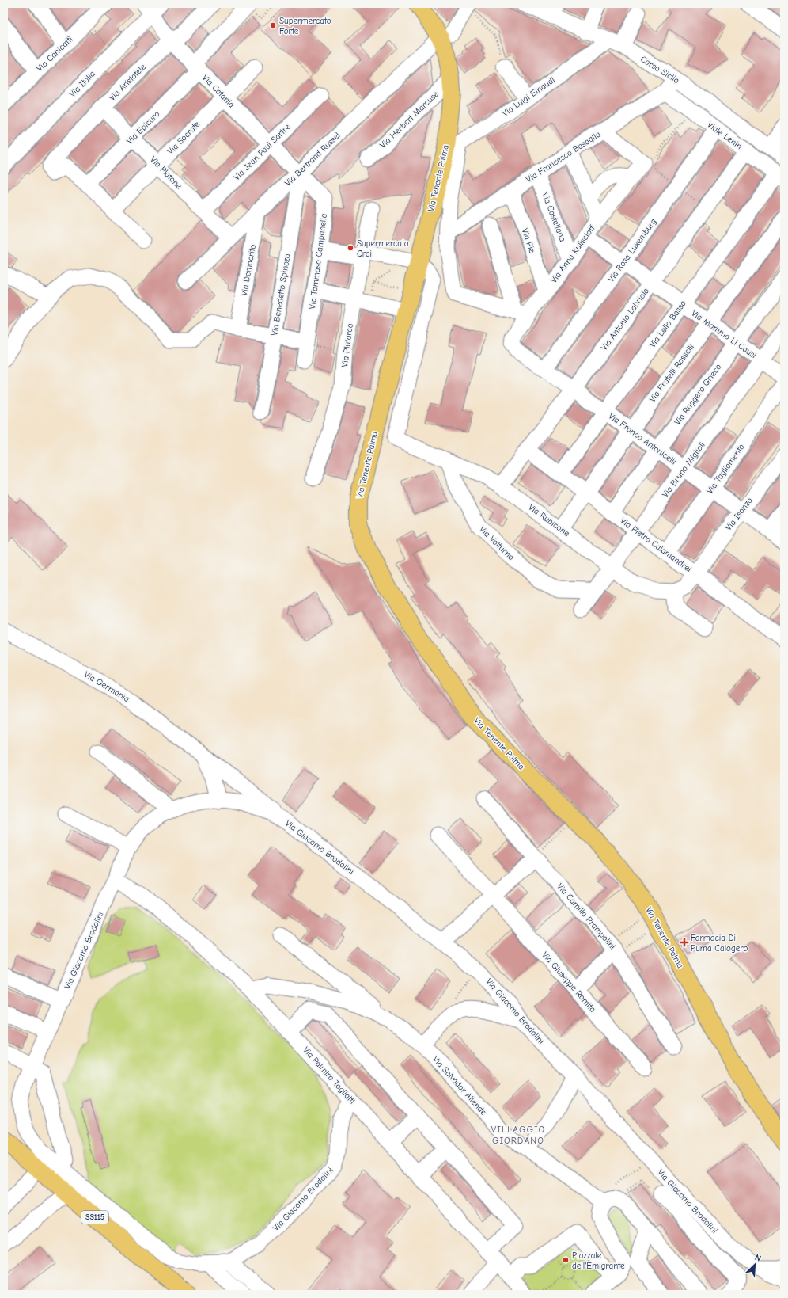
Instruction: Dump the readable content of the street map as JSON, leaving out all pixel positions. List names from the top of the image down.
{
  "streets": {
    "main road": ["Via Tenente Palma", "SS115"],
    "street": [
      "Via Canicattì",
      "Corso Siclia",
      "Via Aristotele",
      "Via Italia",
      "Via Catania",
      "Via Luigi Einaudi",
      "Via Herbert Marcuse",
      "Via Epicuro",
      "Viale Lenin",
      "Via Socrate",
      "Via Jean Paul Sartre",
      "Via Francesco Basaglia",
      "Via Bertrand Russel",
      "Via Platone",
      "Via Castellana",
      "Via Pie",
      "Via Rosa Luxemburg",
      "Via Anna Kuliscioff",
      "Via Tommaso Campanella",
      "Via Democrito",
      "Via Benedetto Spinoza",
      "Via Antonio Labriola",
      "Via Lelio Basso",
      "Via Mommo Li Causi",
      "Via Plutarco",
      "Via Fratelli Rosselli",
      "Via Ruggero Grieco",
      "Via Franco Antonicelli",
      "Via Tagliamento",
      "Via Bruno Miglioli",
      "Via Isonzo",
      "Via Rubicone",
      "Via Volturno",
      "Via Pietro Calamandrei",
      "Via Germania",
      "Via Giacomo Brodolini",
      "Via Camillo Prampolini",
      "Via Giuseppe Romita",
      "Via Palmiro Togliatti",
      "Via Salvador Allende"
    ]
  },
  "crossings": [
    ["Corso Siclia", "Via Luigi Einaudi"],
    ["Corso Siclia", "Via Francesco Basaglia"],
    ["Via Aristotele", "Via Catania"],
    ["Via Aristotele", "Via Epicuro"],
    ["Via Aristotele", "Via Platone"],
    ["Via Italia", "Via Catania"],
    ["Via Catania", "Via Epicuro"],
    ["Via Catania", "Via Socrate"],
    ["Via Catania", "Via Jean Paul Sartre"],
    ["Via Catania", "Via Bertrand Russel"],
    ["Via Catania", "Via Tommaso Campanella"],
    ["Via Catania", "Via Benedetto Spinoza"],
    ["Via Luigi Einaudi", "Via Tenente Palma"],
    ["Via Herbert Marcuse", "Via Tenente Palma"],
    ["Via Epicuro", "Via Platone"],
    ["Viale Lenin", "Via Francesco Basaglia"],
    ["Viale Lenin", "Via Rosa Luxemburg"],
    ["Viale Lenin", "Via Antonio Labriola"],
    ["Viale Lenin", "Via Lelio Basso"],
    ["Via Socrate", "Via Platone"],
    ["Via Jean Paul Sartre", "Via Platone"],
    ["Via Francesco Basaglia", "Via Castellana"],
    ["Via Francesco Basaglia", "Via Pie"],
    ["Via Bertrand Russel", "Via Platone"],
    ["Via Bertrand Russel", "Via Tenente Palma"],
    ["Via Bertrand Russel", "Via Tommaso Campanella"],
    ["Via Bertrand Russel", "Via Democrito"],
    ["Via Bertrand Russel", "Via Benedetto Spinoza"],
    ["Via Tenente Palma", "Via Rubicone"],
    ["Via Castellana", "Via Anna Kuliscioff"],
    ["Via Pie", "Via Anna Kuliscioff"],
    ["Via Rosa Luxemburg", "Via Mommo Li Causi"],
    ["Via Rosa Luxemburg", "Via Franco Antonicelli"],
    ["Via Anna Kuliscioff", "Via Mommo Li Causi"],
    ["Via Anna Kuliscioff", "Via Franco Antonicelli"],
    ["Via Tommaso Campanella", "Via Benedetto Spinoza"],
    ["Via Antonio Labriola", "Via Mommo Li Causi"],
    ["Via Antonio Labriola", "Via Franco Antonicelli"],
    ["Via Antonio Labriola", "Via Rubicone"],
    ["Via Antonio Labriola", "Via Pietro Calamandrei"],
    ["Via Lelio Basso", "Via Mommo Li Causi"],
    ["Via Lelio Basso", "Via Franco Antonicelli"],
    ["Via Lelio Basso", "Via Pietro Calamandrei"],
    ["Via Mommo Li Causi", "Via Fratelli Rosselli"],
    ["Via Mommo Li Causi", "Via Ruggero Grieco"],
    ["Via Mommo Li Causi", "Via Bruno Miglioli"],
    ["Via Fratelli Rosselli", "Via Franco Antonicelli"],
    ["Via Fratelli Rosselli", "Via Rubicone"],
    ["Via Fratelli Rosselli", "Via Pietro Calamandrei"],
    ["Via Ruggero Grieco", "Via Franco Antonicelli"],
    ["Via Ruggero Grieco", "Via Pietro Calamandrei"],
    ["Via Franco Antonicelli", "Via Tagliamento"],
    ["Via Franco Antonicelli", "Via Bruno Miglioli"],
    ["Via Franco Antonicelli", "Via Isonzo"],
    ["Via Tagliamento", "Via Pietro Calamandrei"],
    ["Via Bruno Miglioli", "Via Rubicone"],
    ["Via Bruno Miglioli", "Via Volturno"],
    ["Via Bruno Miglioli", "Via Pietro Calamandrei"],
    ["Via Isonzo", "Via Pietro Calamandrei"],
    ["Via Rubicone", "Via Volturno"],
    ["Via Germania", "Via Giacomo Brodolini"],
    ["Via Giacomo Brodolini", "Via Palmiro Togliatti"],
    ["Via Palmiro Togliatti", "Via Salvador Allende"]
  ],
  "districts": ["VILLAGGIO GIORDANO"],
  "places": {
    "other": ["Supermercato Forte", "Supermercato Crai", "Piazzale dell'Emigrante"],
    "health": ["Farmacia Di Puma Calogero"]
  },
  "north": "top right"
}
